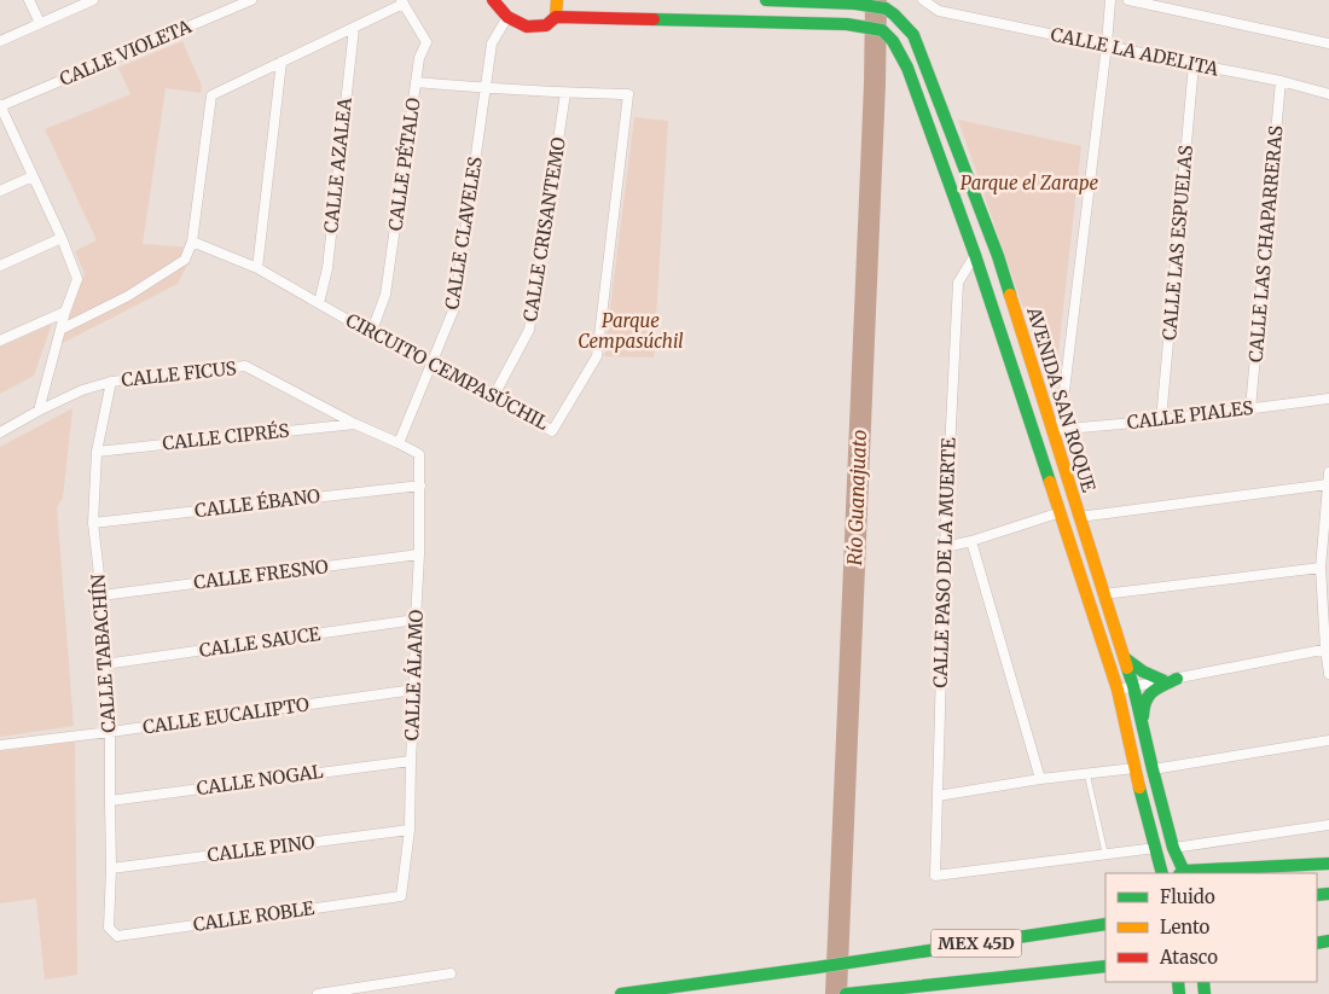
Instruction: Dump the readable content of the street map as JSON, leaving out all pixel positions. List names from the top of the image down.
{
  "streets": {
    "main road": ["AVENIDA SAN ROQUE", "MEX 45D"],
    "street": [
      "CALLE LA ADELITA",
      "CALLE VIOLETA",
      "CALLE PÉTALO",
      "CALLE AZALEA",
      "CALLE CRISANTEMO",
      "CALLE CLAVELES",
      "CALLE LAS ESPUELAS",
      "CALLE LAS CHAPARRERAS",
      "CIRCUITO CEMPASÚCHIL",
      "CALLE FICUS",
      "CALLE PIALES",
      "CALLE CIPRÉS",
      "CALLE ÉBANO",
      "CALLE PASO DE LA MUERTE",
      "CALLE FRESNO",
      "CALLE SAUCE",
      "CALLE TABACHÍN",
      "CALLE ÁLAMO",
      "CALLE EUCALIPTO",
      "CALLE NOGAL",
      "CALLE PINO",
      "CALLE ROBLE"
    ]
  },
  "crossings": [
    ["CALLE LA ADELITA", "CALLE LAS ESPUELAS"],
    ["CALLE LA ADELITA", "CALLE LAS CHAPARRERAS"],
    ["CALLE PÉTALO", "CIRCUITO CEMPASÚCHIL"],
    ["CALLE AZALEA", "CIRCUITO CEMPASÚCHIL"],
    ["CALLE CRISANTEMO", "CIRCUITO CEMPASÚCHIL"],
    ["CALLE CLAVELES", "CIRCUITO CEMPASÚCHIL"],
    ["CALLE CLAVELES", "CALLE FICUS"],
    ["CALLE LAS ESPUELAS", "CALLE PIALES"],
    ["CALLE LAS CHAPARRERAS", "CALLE PIALES"],
    ["CALLE FICUS", "CALLE CIPRÉS"],
    ["CALLE FICUS", "CALLE TABACHÍN"],
    ["CALLE FICUS", "CALLE ÁLAMO"],
    ["AVENIDA SAN ROQUE", "CALLE PIALES"],
    ["AVENIDA SAN ROQUE", "CALLE PASO DE LA MUERTE"],
    ["CALLE CIPRÉS", "CALLE TABACHÍN"],
    ["CALLE ÉBANO", "CALLE TABACHÍN"],
    ["CALLE ÉBANO", "CALLE ÁLAMO"],
    ["CALLE FRESNO", "CALLE TABACHÍN"],
    ["CALLE FRESNO", "CALLE ÁLAMO"],
    ["CALLE SAUCE", "CALLE TABACHÍN"],
    ["CALLE SAUCE", "CALLE ÁLAMO"],
    ["CALLE TABACHÍN", "CALLE EUCALIPTO"],
    ["CALLE TABACHÍN", "CALLE NOGAL"],
    ["CALLE TABACHÍN", "CALLE PINO"],
    ["CALLE TABACHÍN", "CALLE ROBLE"],
    ["CALLE ÁLAMO", "CALLE EUCALIPTO"],
    ["CALLE ÁLAMO", "CALLE NOGAL"],
    ["CALLE ÁLAMO", "CALLE PINO"],
    ["CALLE ÁLAMO", "CALLE ROBLE"]
  ],
  "water": ["Río Guanajuato"],
  "parks": ["Parque el Zarape", "Parque Cempasúchil"],
  "legend": ["Fluido", "Lento", "Atasco"]
}
